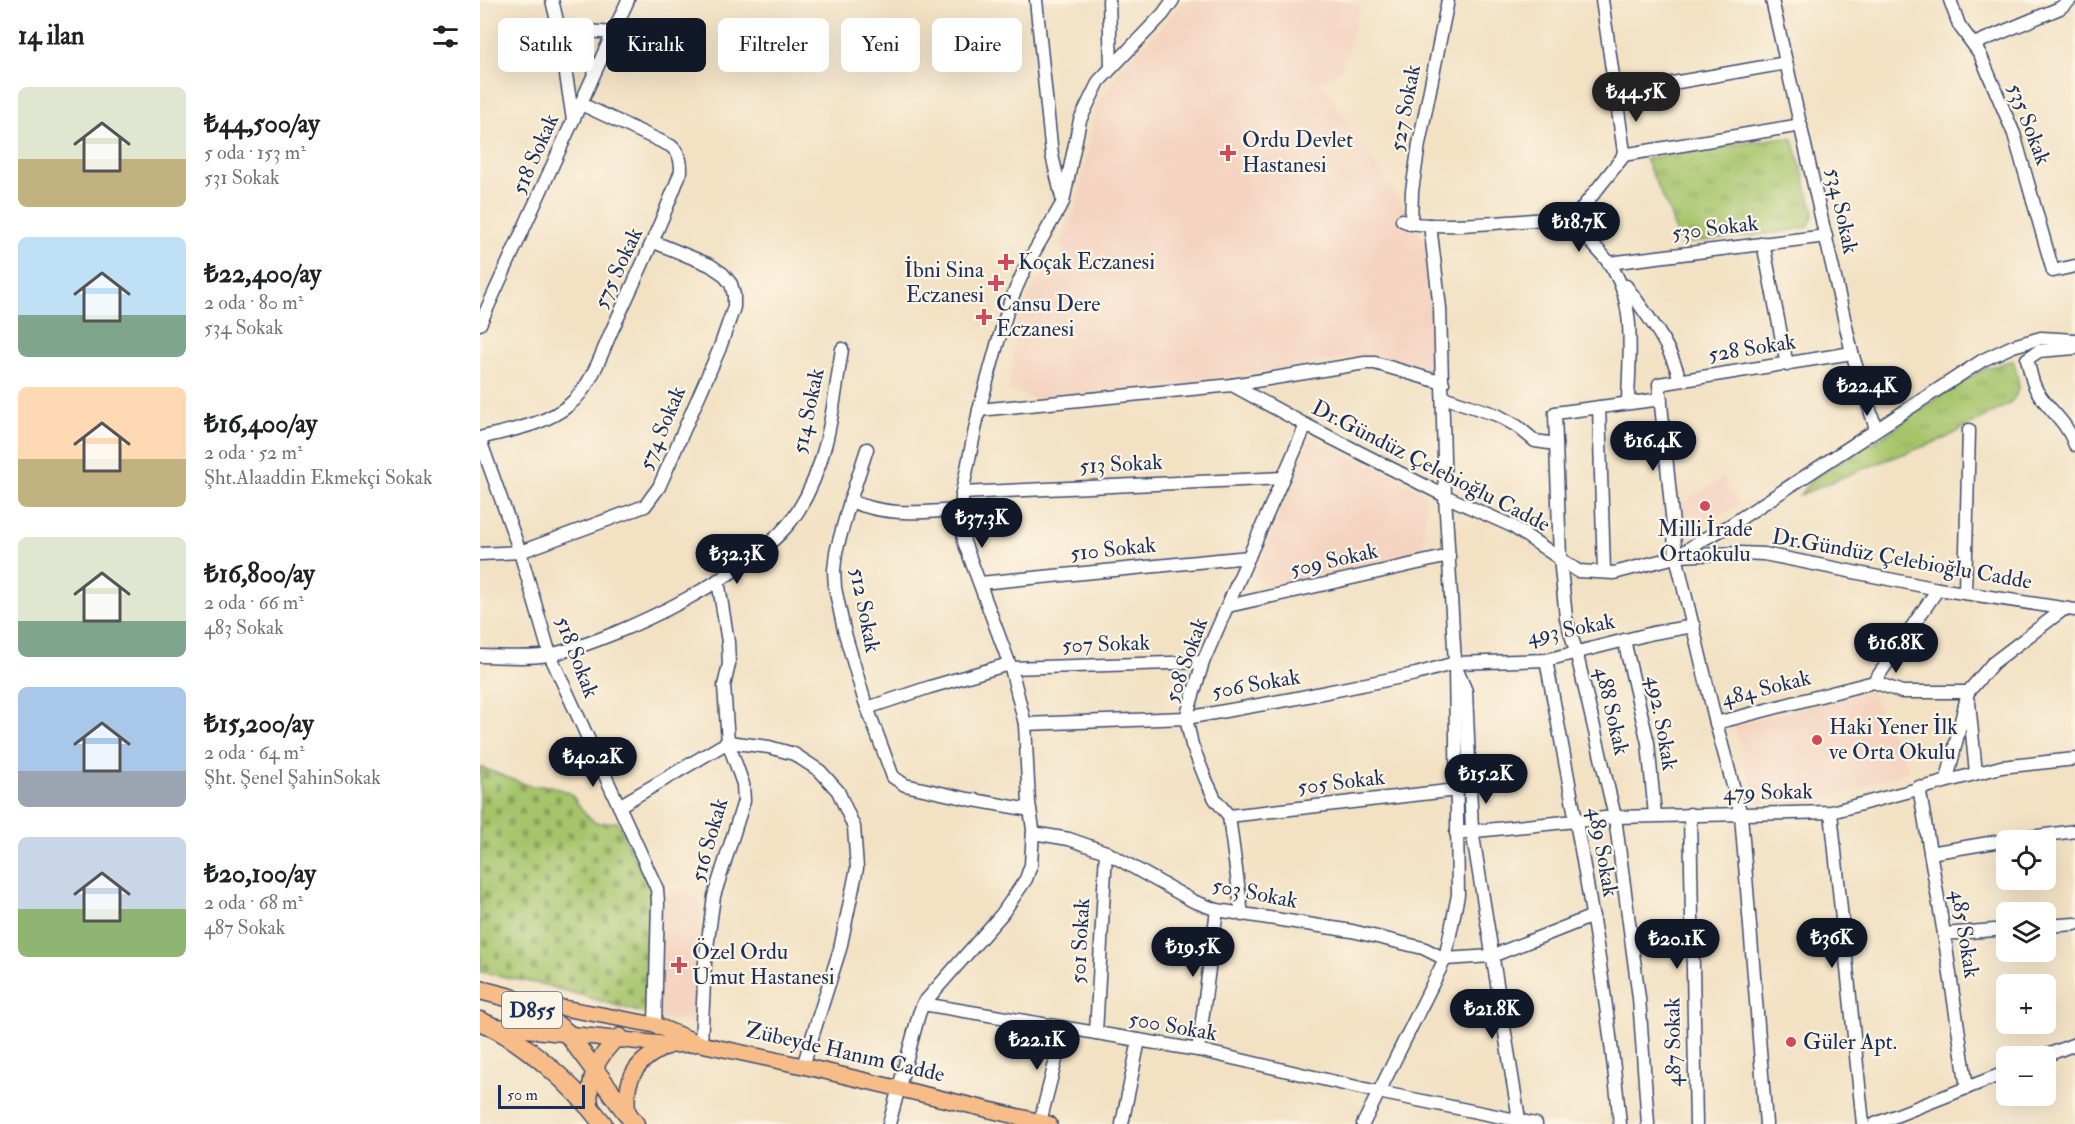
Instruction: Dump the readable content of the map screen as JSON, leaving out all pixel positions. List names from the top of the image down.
{
  "streets": {
    "highway": ["D855", "Zübeyde Hanım Cadde"],
    "street": [
      "527 Sokak",
      "535 Sokak",
      "518 Sokak",
      "534 Sokak",
      "530 Sokak",
      "575 Sokak",
      "528 Sokak",
      "514 Sokak",
      "574 Sokak",
      "513 Sokak",
      "Dr.Gündüz Çelebioğlu Cadde",
      "510 Sokak",
      "509 Sokak",
      "512 Sokak",
      "493 Sokak",
      "507 Sokak",
      "508 Sokak",
      "506 Sokak",
      "484 Sokak",
      "488 Sokak",
      "492. Sokak",
      "505 Sokak",
      "479 Sokak",
      "516 Sokak",
      "489 Sokak",
      "503 Sokak",
      "485 Sokak",
      "501 Sokak",
      "500 Sokak",
      "487 Sokak"
    ]
  },
  "crossings": [
    ["518 Sokak", "575 Sokak"],
    ["518 Sokak", "514 Sokak"],
    ["518 Sokak", "574 Sokak"],
    ["518 Sokak", "Zübeyde Hanım Cadde"],
    ["534 Sokak", "530 Sokak"],
    ["534 Sokak", "528 Sokak"],
    ["575 Sokak", "574 Sokak"],
    ["528 Sokak", "488 Sokak"],
    ["514 Sokak", "516 Sokak"],
    ["513 Sokak", "508 Sokak"],
    ["Dr.Gündüz Çelebioğlu Cadde", "508 Sokak"],
    ["Dr.Gündüz Çelebioğlu Cadde", "488 Sokak"],
    ["510 Sokak", "508 Sokak"],
    ["509 Sokak", "508 Sokak"],
    ["512 Sokak", "507 Sokak"],
    ["493 Sokak", "506 Sokak"],
    ["493 Sokak", "488 Sokak"],
    ["493 Sokak", "492. Sokak"],
    ["493 Sokak", "489 Sokak"],
    ["507 Sokak", "508 Sokak"],
    ["508 Sokak", "506 Sokak"],
    ["508 Sokak", "505 Sokak"],
    ["508 Sokak", "503 Sokak"],
    ["488 Sokak", "479 Sokak"],
    ["492. Sokak", "479 Sokak"],
    ["479 Sokak", "489 Sokak"],
    ["479 Sokak", "485 Sokak"],
    ["479 Sokak", "487 Sokak"],
    ["516 Sokak", "Zübeyde Hanım Cadde"],
    ["503 Sokak", "501 Sokak"],
    ["501 Sokak", "500 Sokak"],
    ["D855", "Zübeyde Hanım Cadde"]
  ],
  "places": {
    "health": [
      "Ordu Devlet Hastanesi",
      "Koçak Eczanesi",
      "İbni Sina Eczanesi",
      "Cansu Dere Eczanesi",
      "Özel Ordu Umut Hastanesi"
    ],
    "other": ["Milli İrade Ortaokulu", "Haki Yener İlk ve Orta Okulu", "Güler Apt."]
  },
  "scale_bar": "50 m",
  "page": {
    "heading": "14 ilan",
    "chip": [
      "Satılık",
      "Kiralık",
      "Filtreler",
      "Yeni",
      "Daire"
    ],
    "list": [
      {
        "name": "₺44,500/ay",
        "note": "5 oda · 153 m² · 531 Sokak"
      },
      {
        "name": "₺22,400/ay",
        "note": "2 oda · 80 m² · 534 Sokak"
      },
      {
        "name": "₺16,400/ay",
        "note": "2 oda · 52 m² · Şht.Alaaddin Ekmekçi Sokak"
      },
      {
        "name": "₺16,800/ay",
        "note": "2 oda · 66 m² · 483 Sokak"
      },
      {
        "name": "₺15,200/ay",
        "note": "2 oda · 64 m² · Şht. Şenel ŞahinSokak"
      },
      {
        "name": "₺20,100/ay",
        "note": "2 oda · 68 m² · 487 Sokak"
      }
    ],
    "price": [
      "₺44.5K",
      "₺18.7K",
      "₺22.4K",
      "₺16.4K",
      "₺37.3K",
      "₺32.3K",
      "₺16.8K",
      "₺40.2K",
      "₺15.2K",
      "₺36K",
      "₺20.1K",
      "₺19.5K",
      "₺21.8K",
      "₺22.1K"
    ],
    "map_buttons": ["+", "−"],
    "scale": "50 m"
  }
}
